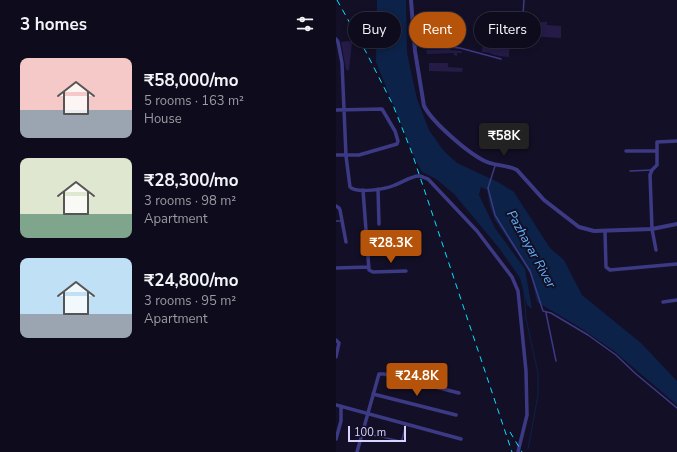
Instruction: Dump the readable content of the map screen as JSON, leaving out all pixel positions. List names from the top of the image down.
{
  "water": ["Pazhayar River"],
  "scale_bar": "100 m",
  "page": {
    "heading": "3 homes",
    "chip": ["Buy", "Rent", "Filters"],
    "list": [
      {
        "name": "₹58,000/mo",
        "note": "5 rooms · 163 m² · House"
      },
      {
        "name": "₹28,300/mo",
        "note": "3 rooms · 98 m² · Apartment"
      },
      {
        "name": "₹24,800/mo",
        "note": "3 rooms · 95 m² · Apartment"
      }
    ],
    "price": ["₹58K", "₹28.3K", "₹24.8K"],
    "scale": "100 m"
  }
}
